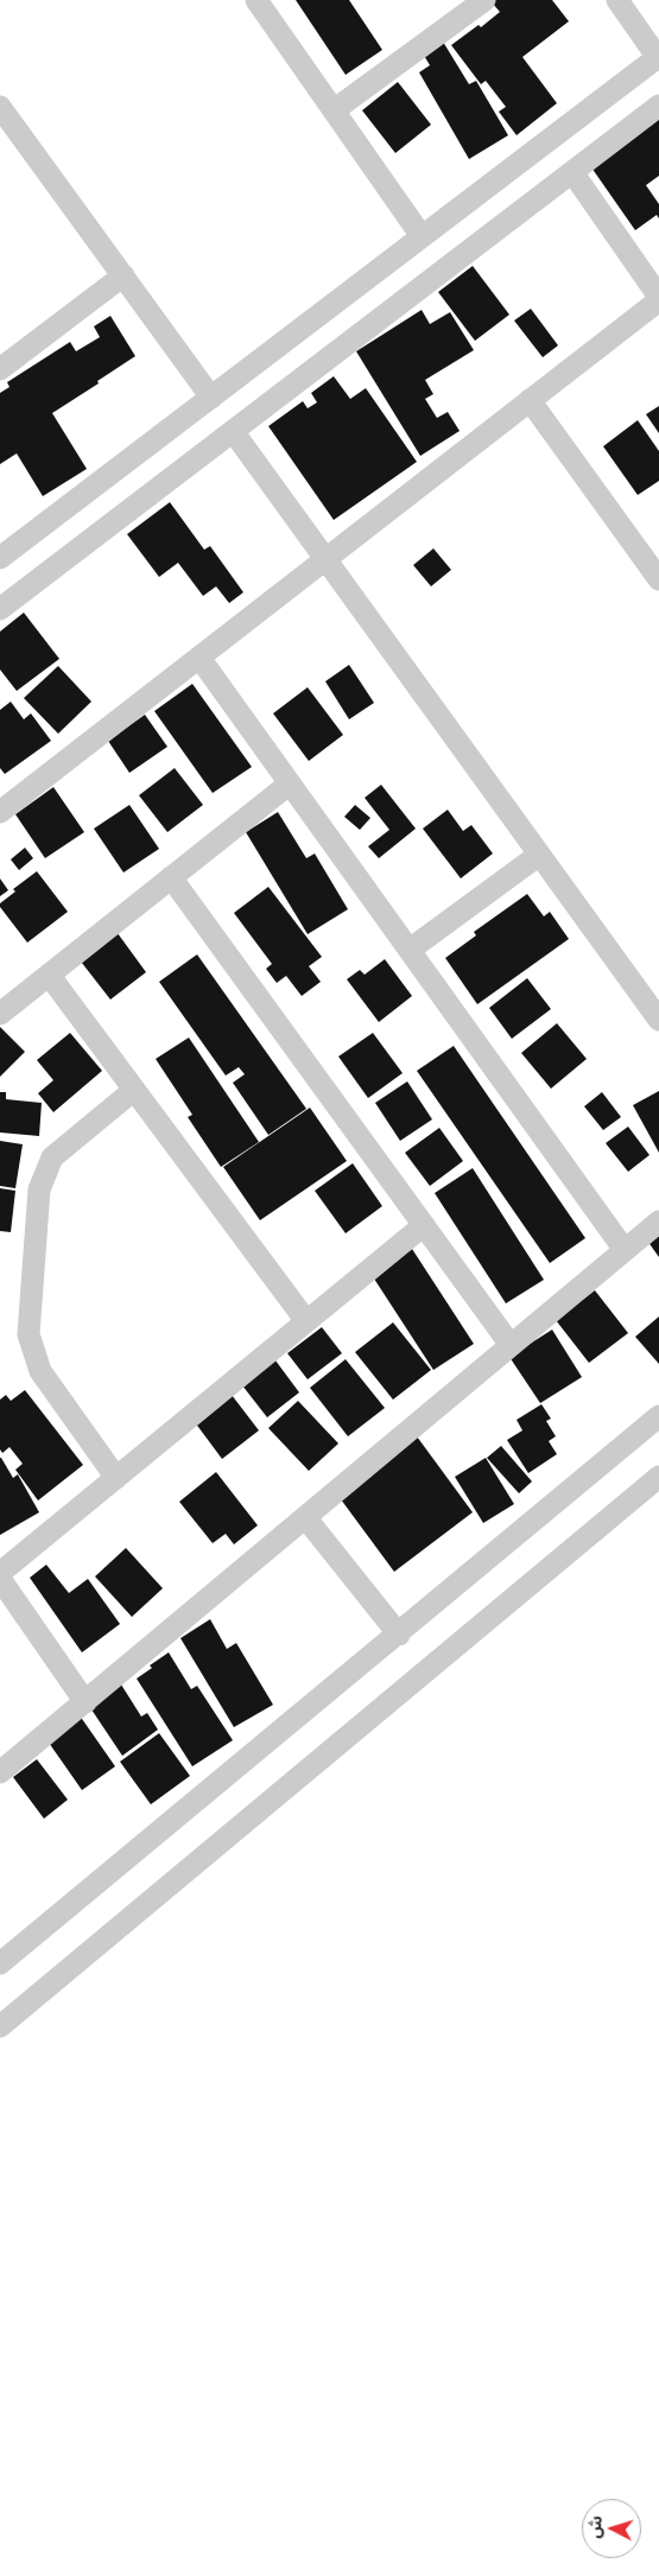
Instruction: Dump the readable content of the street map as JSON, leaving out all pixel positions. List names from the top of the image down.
{
  "north": "left"
}
